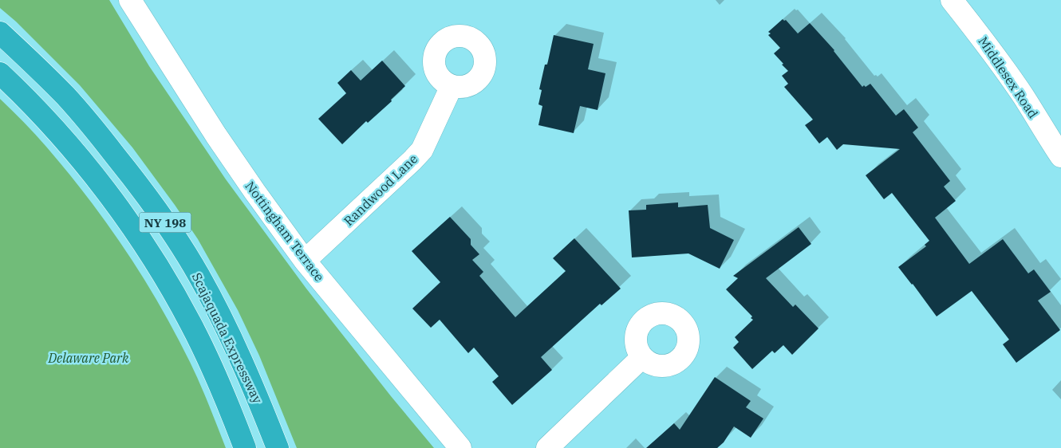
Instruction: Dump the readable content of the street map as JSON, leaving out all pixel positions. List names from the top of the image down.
{
  "streets": {
    "highway": ["NY 198", "Scajaquada Expressway"],
    "street": ["Middlesex Road", "Randwood Lane", "Nottingham Terrace"]
  },
  "crossings": [
    ["Randwood Lane", "Nottingham Terrace"]
  ],
  "parks": ["Delaware Park"]
}
